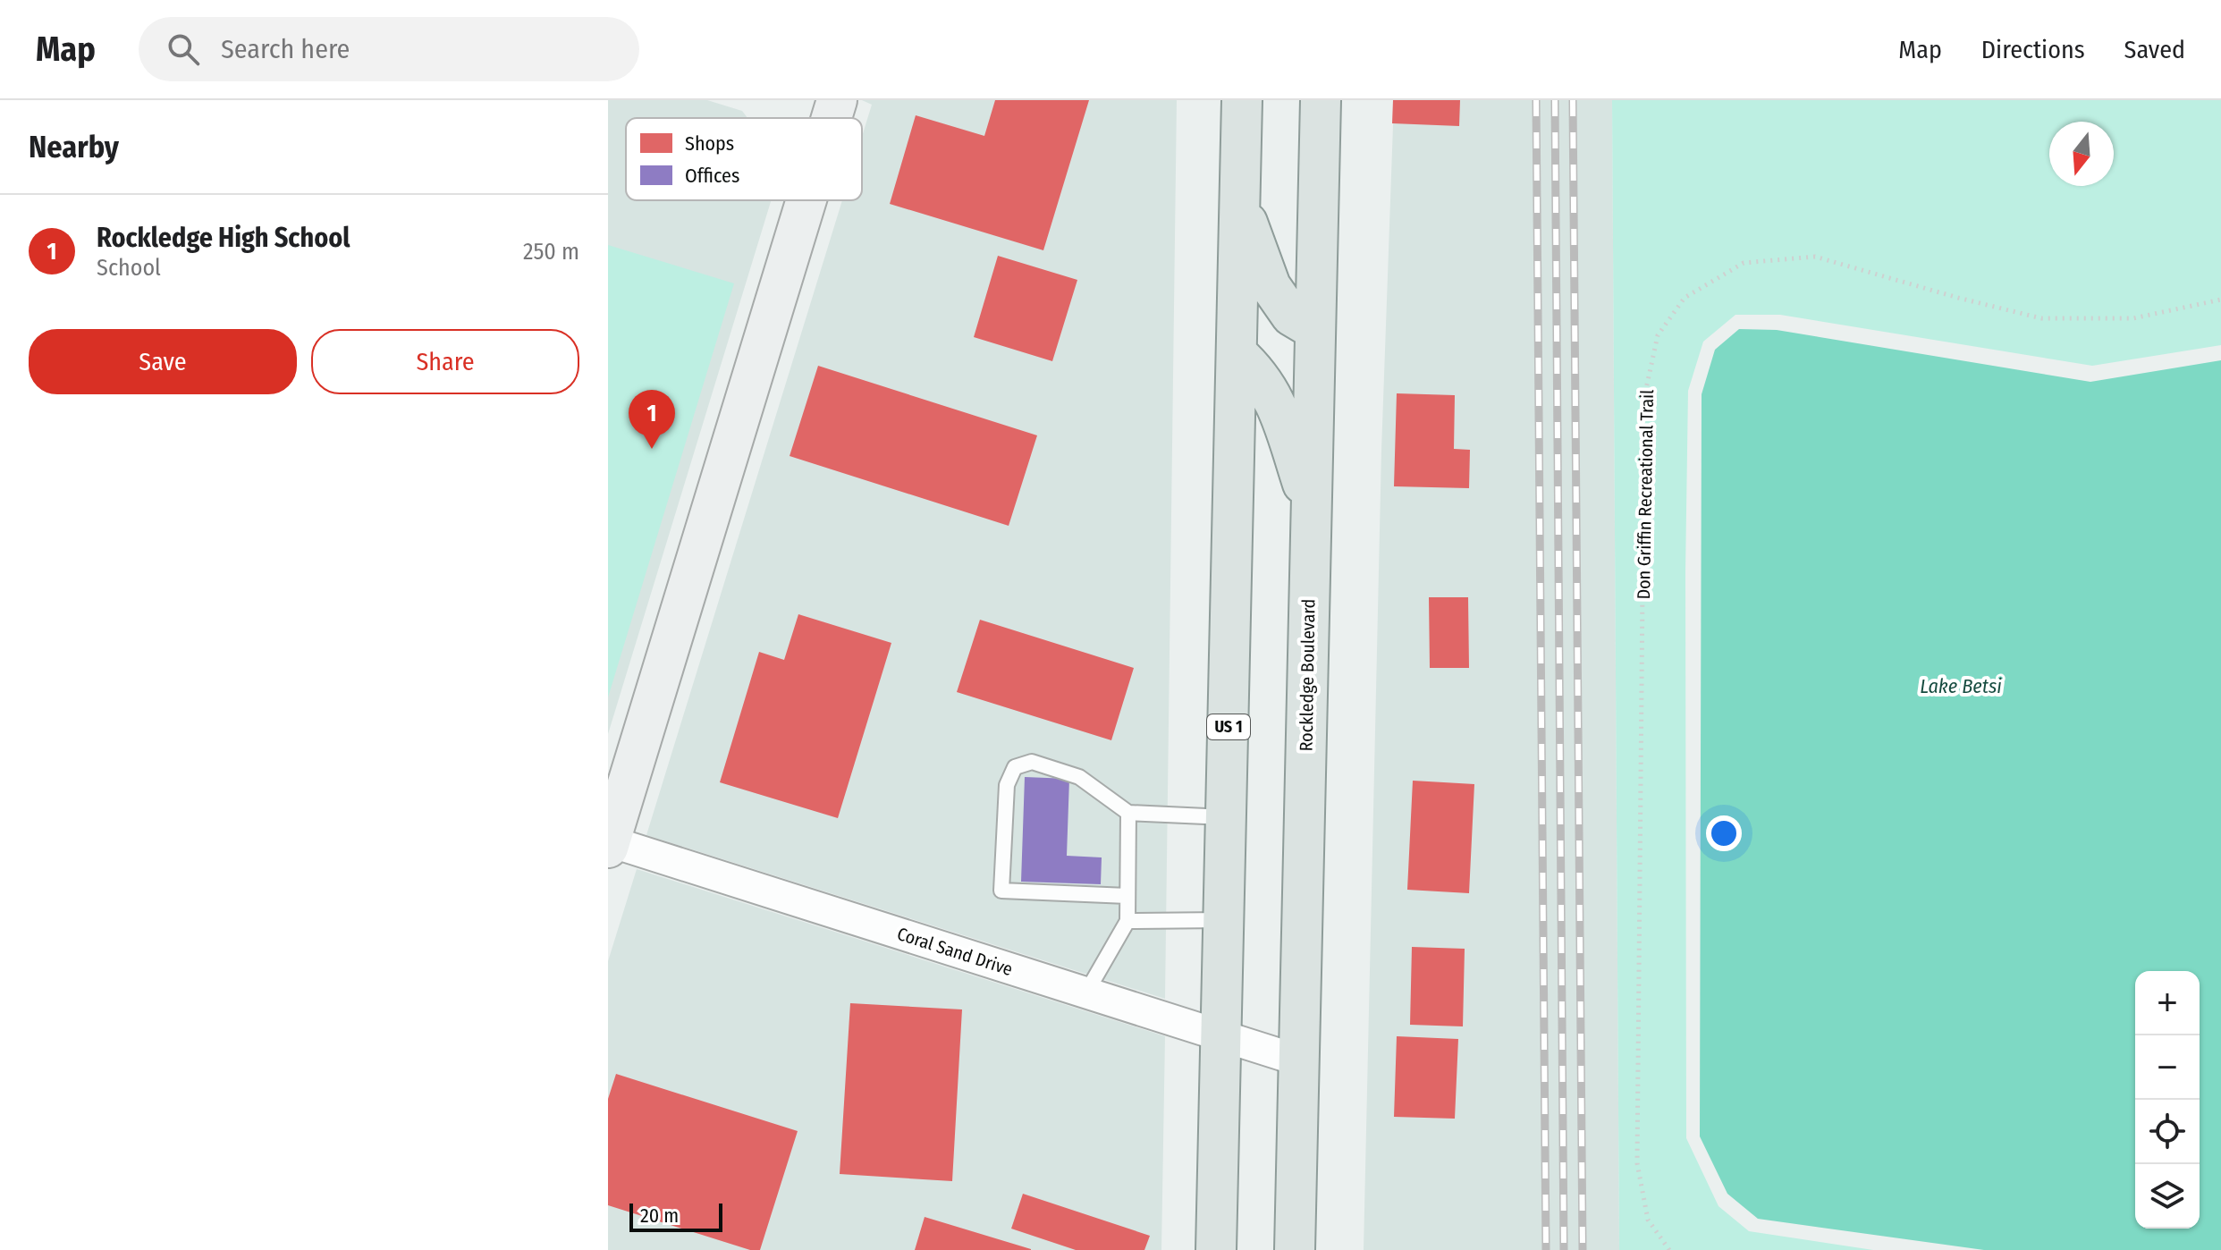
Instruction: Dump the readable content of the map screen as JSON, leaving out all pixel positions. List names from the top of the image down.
{
  "streets": {
    "main road": ["Rockledge Boulevard", "US 1"],
    "street": ["Coral Sand Drive"],
    "path": ["Don Griffin Recreational Trail"]
  },
  "crossings": [
    ["Rockledge Boulevard", "Coral Sand Drive"],
    ["US 1", "Coral Sand Drive"]
  ],
  "water": ["Lake Betsi"],
  "legend": ["Shops", "Offices"],
  "scale_bar": "20 m",
  "north": "bottom",
  "page": {
    "header": "Map",
    "search": "Search here",
    "nav": ["Map", "Directions", "Saved"],
    "heading": "Nearby",
    "list": [
      {
        "mark": "1",
        "name": "Rockledge High School",
        "note": "School",
        "value": "250 m"
      }
    ],
    "buttons": ["Save", "Share"],
    "pins": "1",
    "map_buttons": ["+", "−"],
    "scale": "20 m"
  }
}
